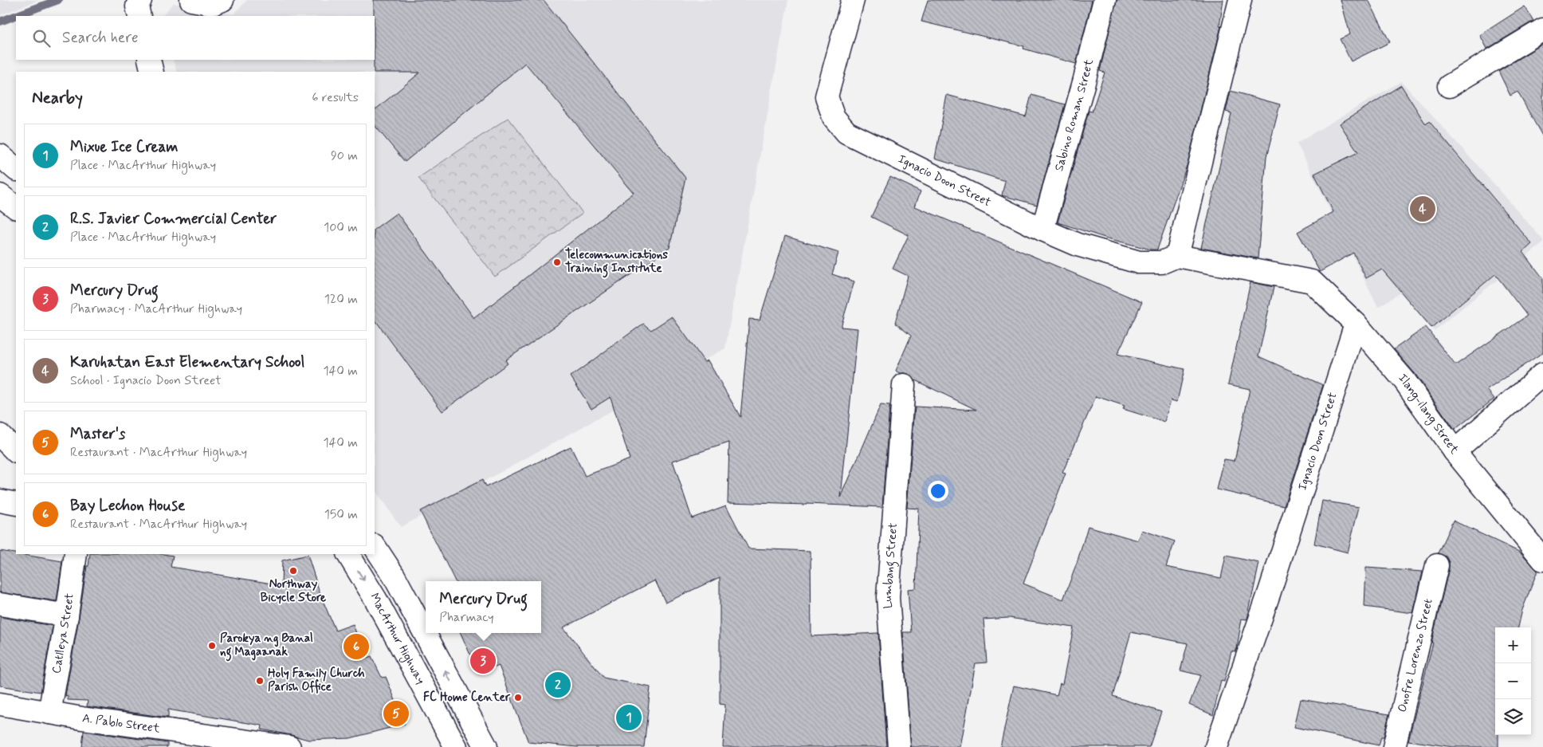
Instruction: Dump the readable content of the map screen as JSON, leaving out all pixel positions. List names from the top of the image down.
{
  "streets": {
    "main road": [
      "Sabino Roman Street",
      "Ignacio Doon Street",
      "Ilang-ilang Street",
      "Lumbang Street",
      "Catlleya Street",
      "MacArthur Highway",
      "Onofre Lorenzo Street",
      "A. Pablo Street"
    ]
  },
  "crossings": [
    ["Sabino Roman Street", "Ignacio Doon Street"],
    ["Ignacio Doon Street", "Ilang-ilang Street"],
    ["Catlleya Street", "A. Pablo Street"]
  ],
  "places": [
    "Telecommunications Training Institute",
    "Northway Bicycle Store",
    "Parokya ng Banal ng Magaanak",
    "Holy Family Church Parish Office",
    "FC Home Center"
  ],
  "page": {
    "search": "Search here",
    "heading": ["Nearby", "6 results"],
    "list": [
      {
        "mark": "1",
        "name": "Mixue Ice Cream",
        "note": "Place · MacArthur Highway",
        "value": "90 m"
      },
      {
        "mark": "2",
        "name": "R.S. Javier Commercial Center",
        "note": "Place · MacArthur Highway",
        "value": "100 m"
      },
      {
        "mark": "3",
        "name": "Mercury Drug",
        "note": "Pharmacy · MacArthur Highway",
        "value": "120 m"
      },
      {
        "mark": "4",
        "name": "Karuhatan East Elementary School",
        "note": "School · Ignacio Doon Street",
        "value": "140 m"
      },
      {
        "mark": "5",
        "name": "Master's",
        "note": "Restaurant · MacArthur Highway",
        "value": "140 m"
      },
      {
        "mark": "6",
        "name": "Bay Lechon House",
        "note": "Restaurant · MacArthur Highway",
        "value": "150 m"
      }
    ],
    "pins": [
      "4",
      "6",
      "3",
      "2",
      "5",
      "1"
    ],
    "popup": ["Mercury Drug", "Pharmacy"],
    "map_buttons": ["+", "−"]
  }
}
